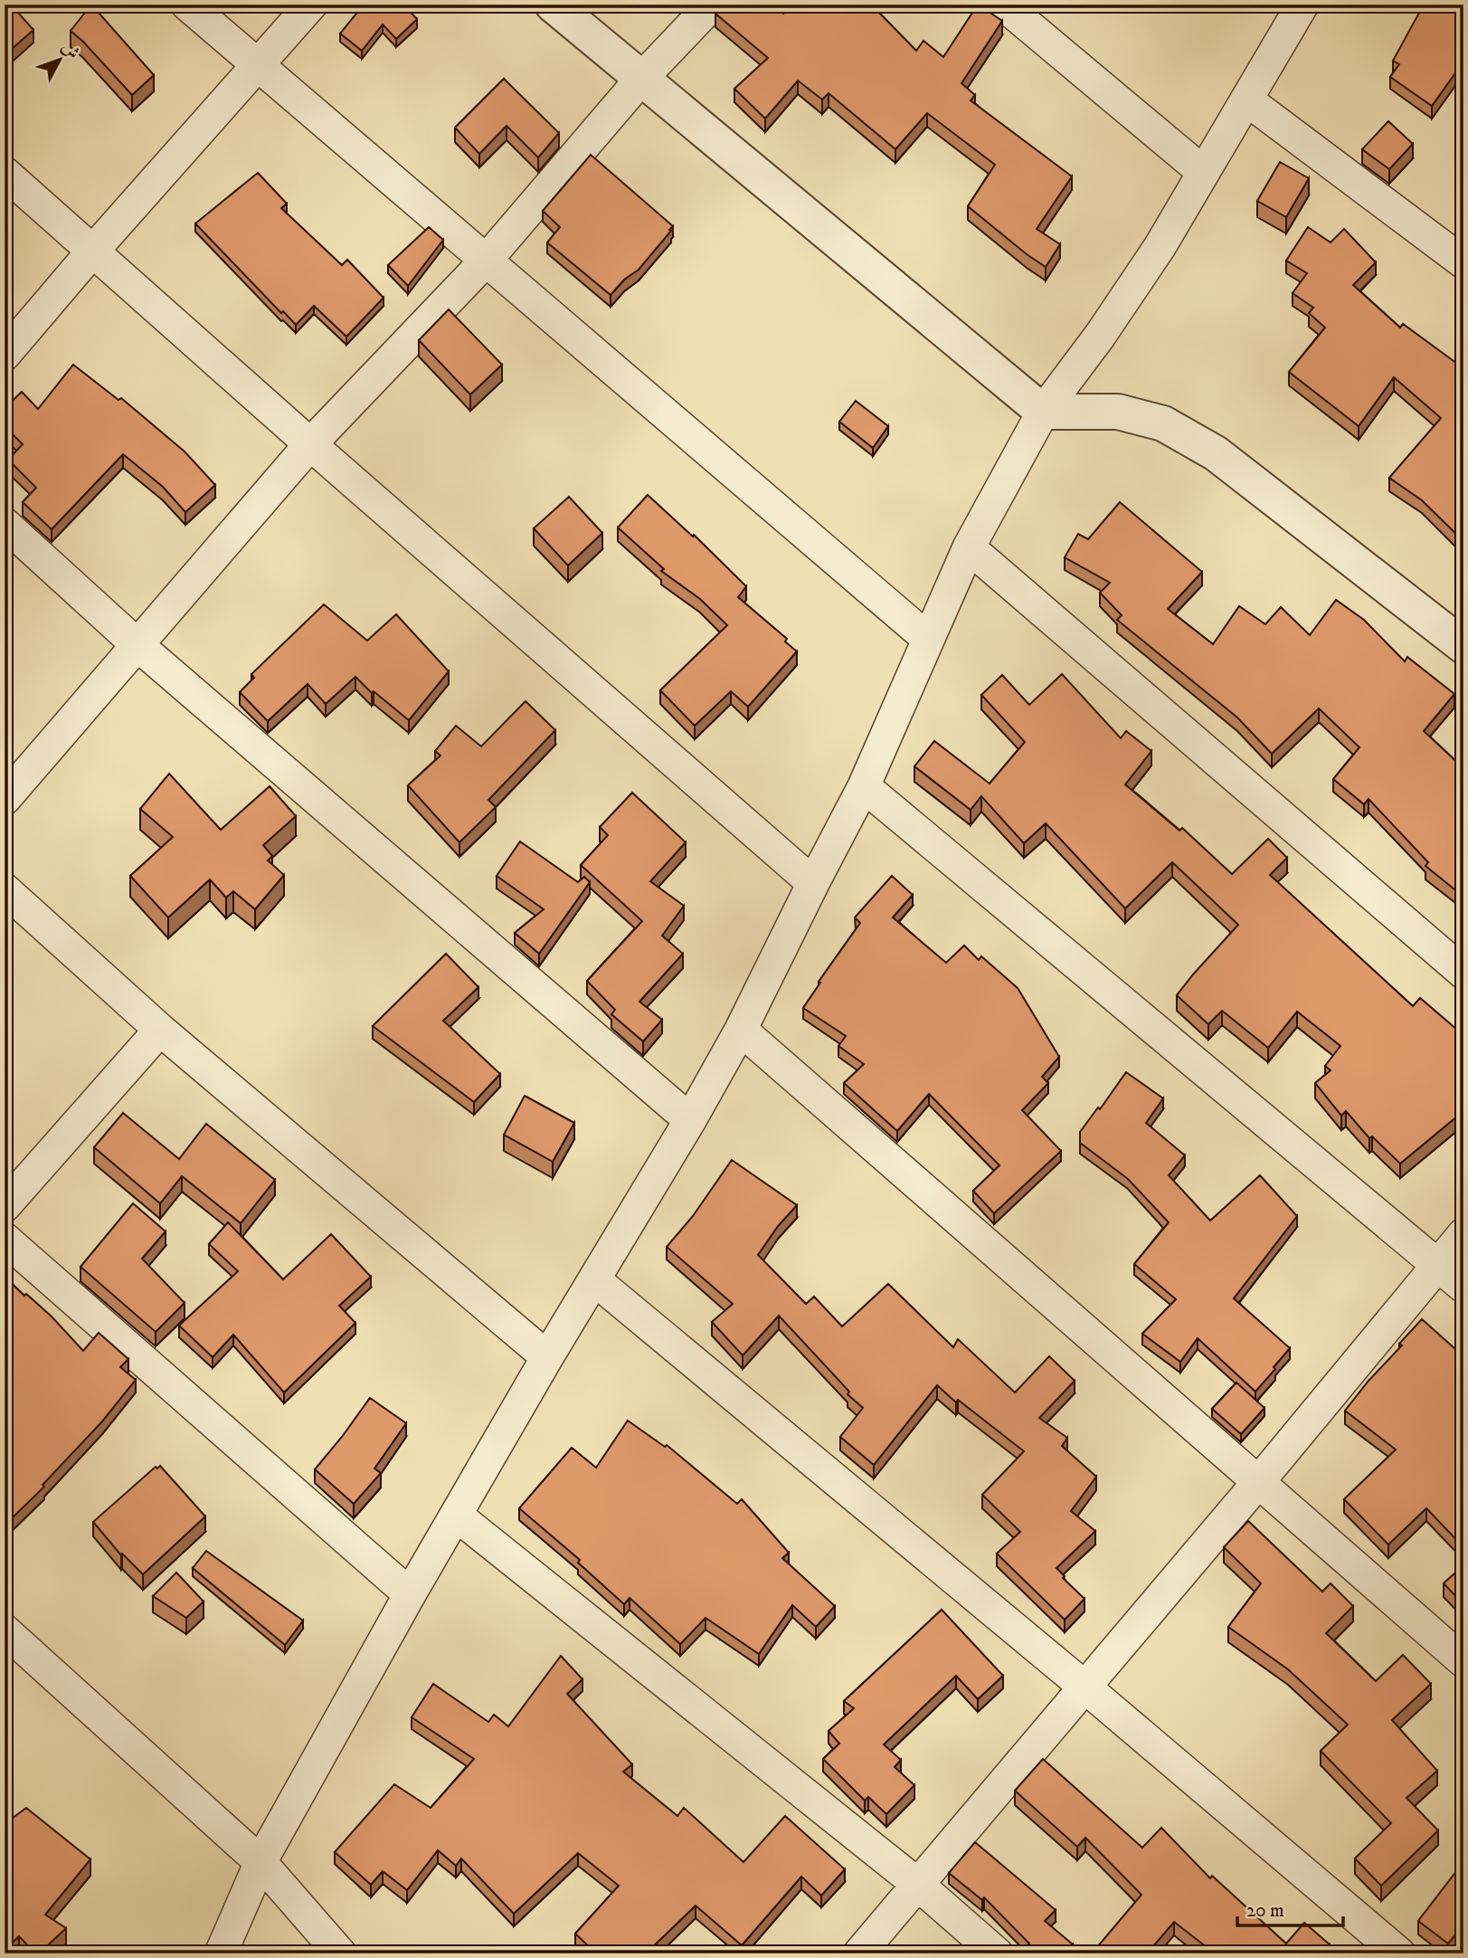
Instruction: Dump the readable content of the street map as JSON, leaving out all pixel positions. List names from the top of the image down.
{
  "scale_bar": "20 m",
  "north": "top right"
}
